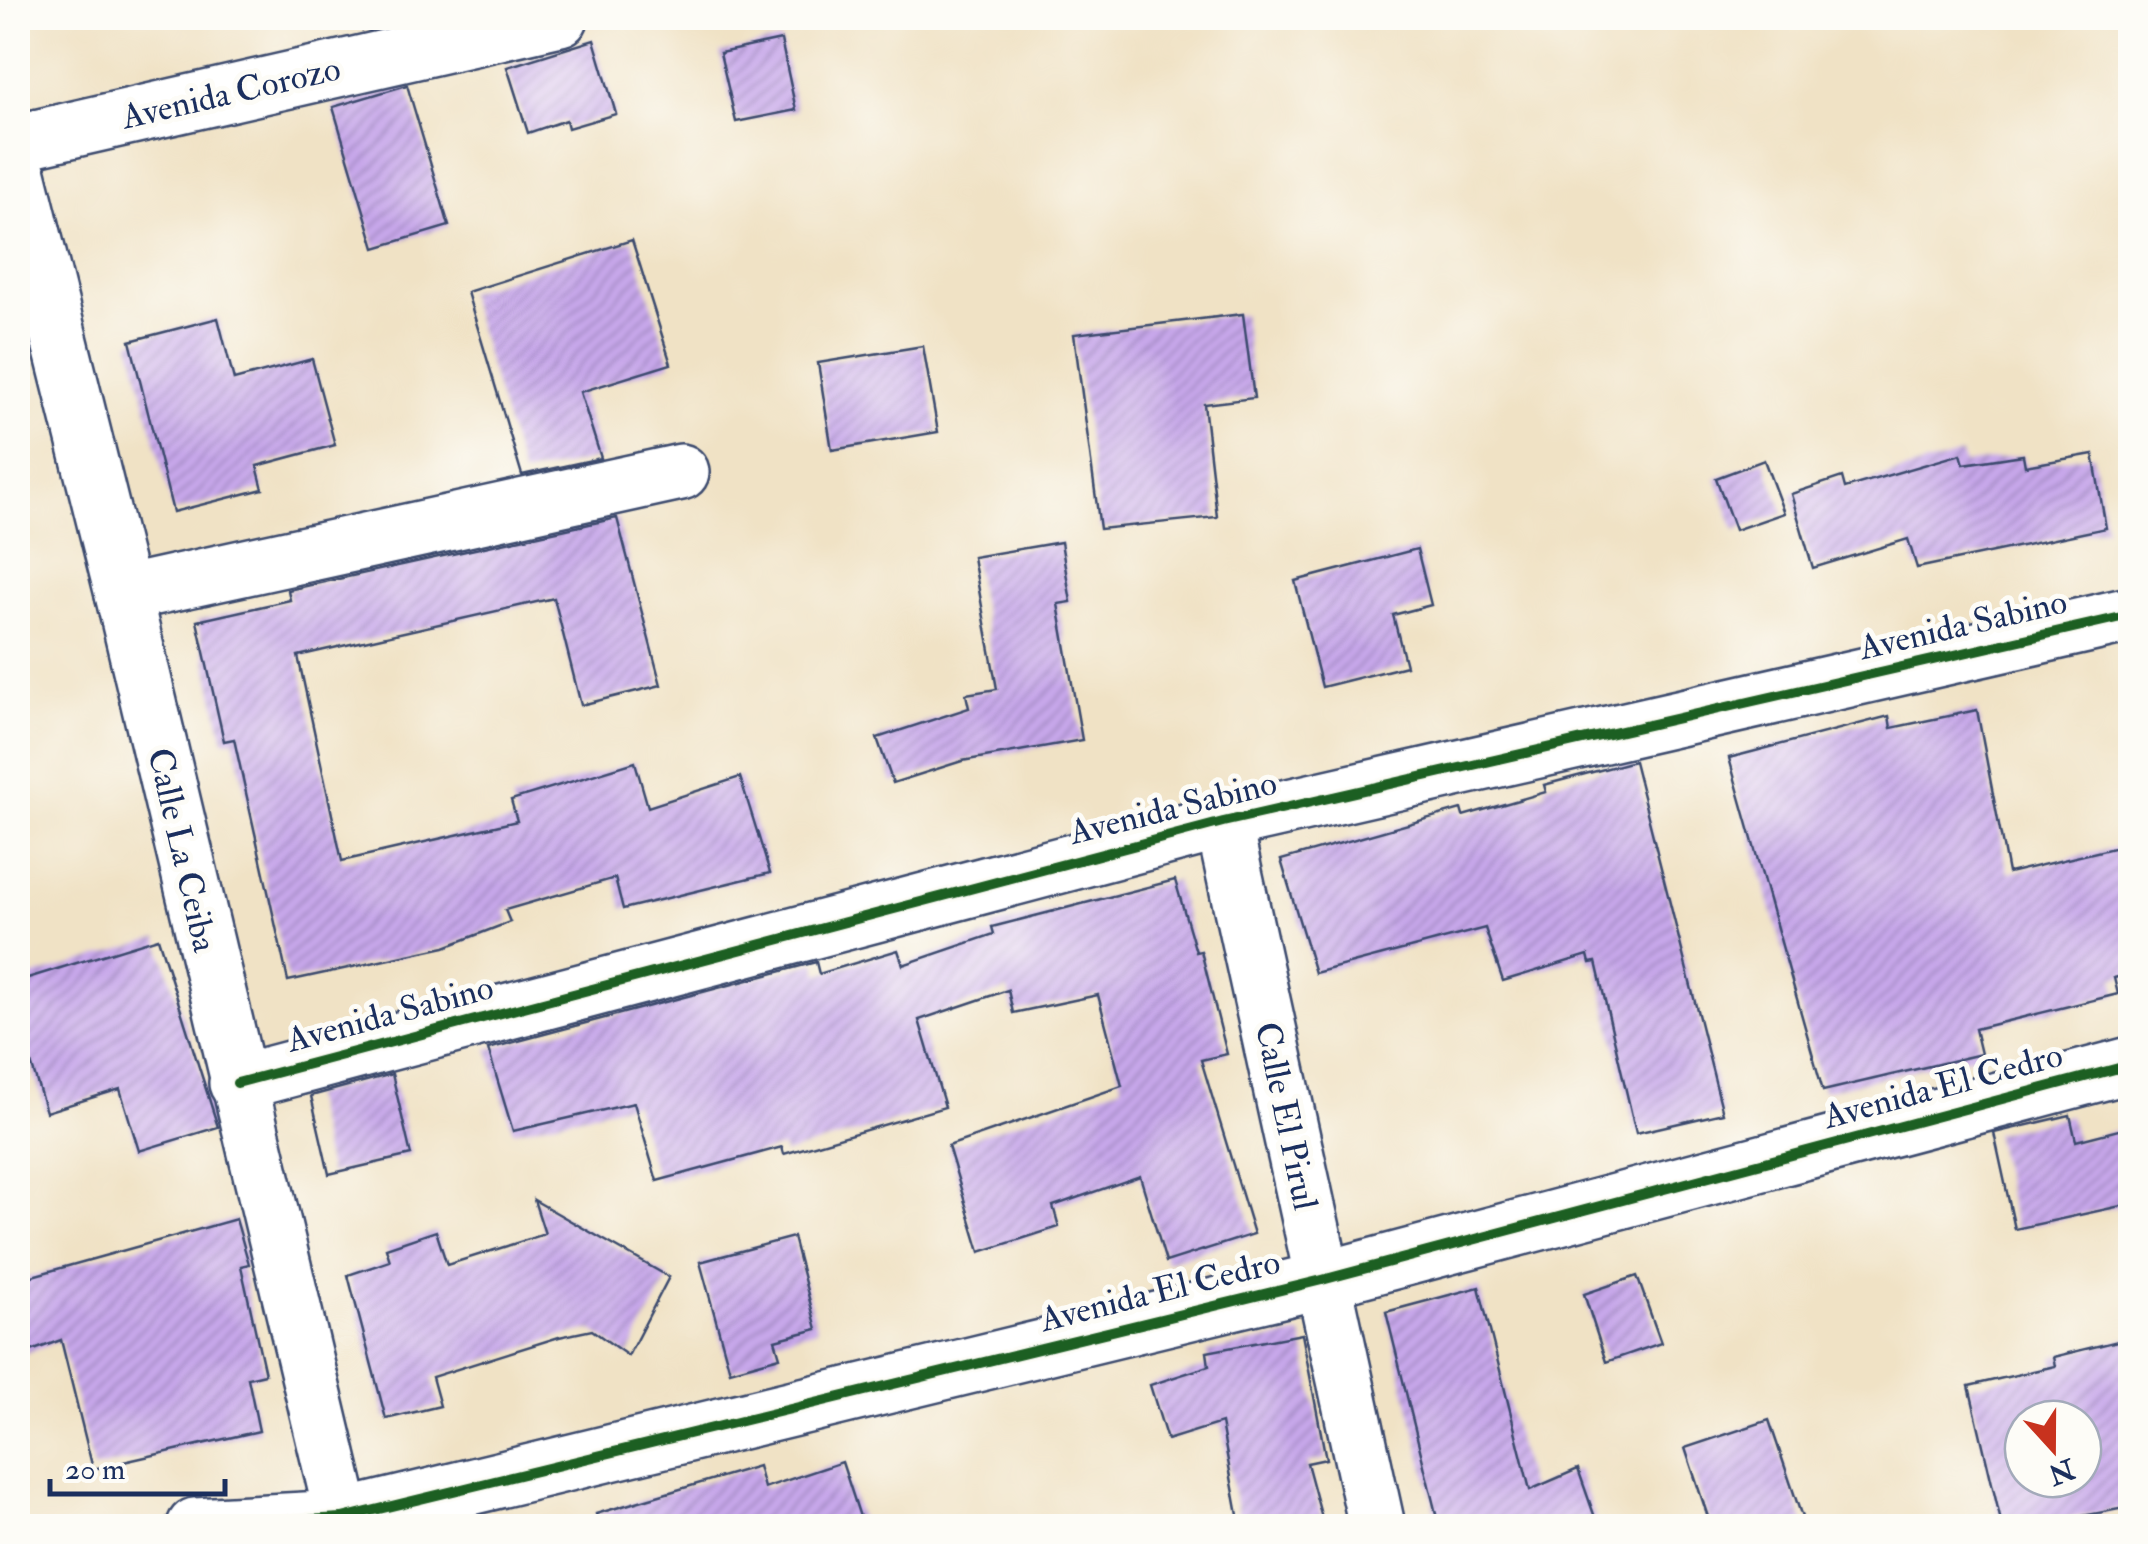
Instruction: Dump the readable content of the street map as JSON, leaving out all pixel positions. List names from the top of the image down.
{
  "streets": {
    "street": [
      "Avenida Corozo",
      "Avenida Sabino",
      "Calle La Ceiba",
      "Avenida El Cedro",
      "Calle El Pirul"
    ]
  },
  "crossings": [
    ["Avenida Sabino", "Calle La Ceiba"],
    ["Avenida Sabino", "Calle El Pirul"],
    ["Calle La Ceiba", "Avenida El Cedro"],
    ["Avenida El Cedro", "Calle El Pirul"]
  ],
  "scale_bar": "20 m",
  "north": "bottom"
}
